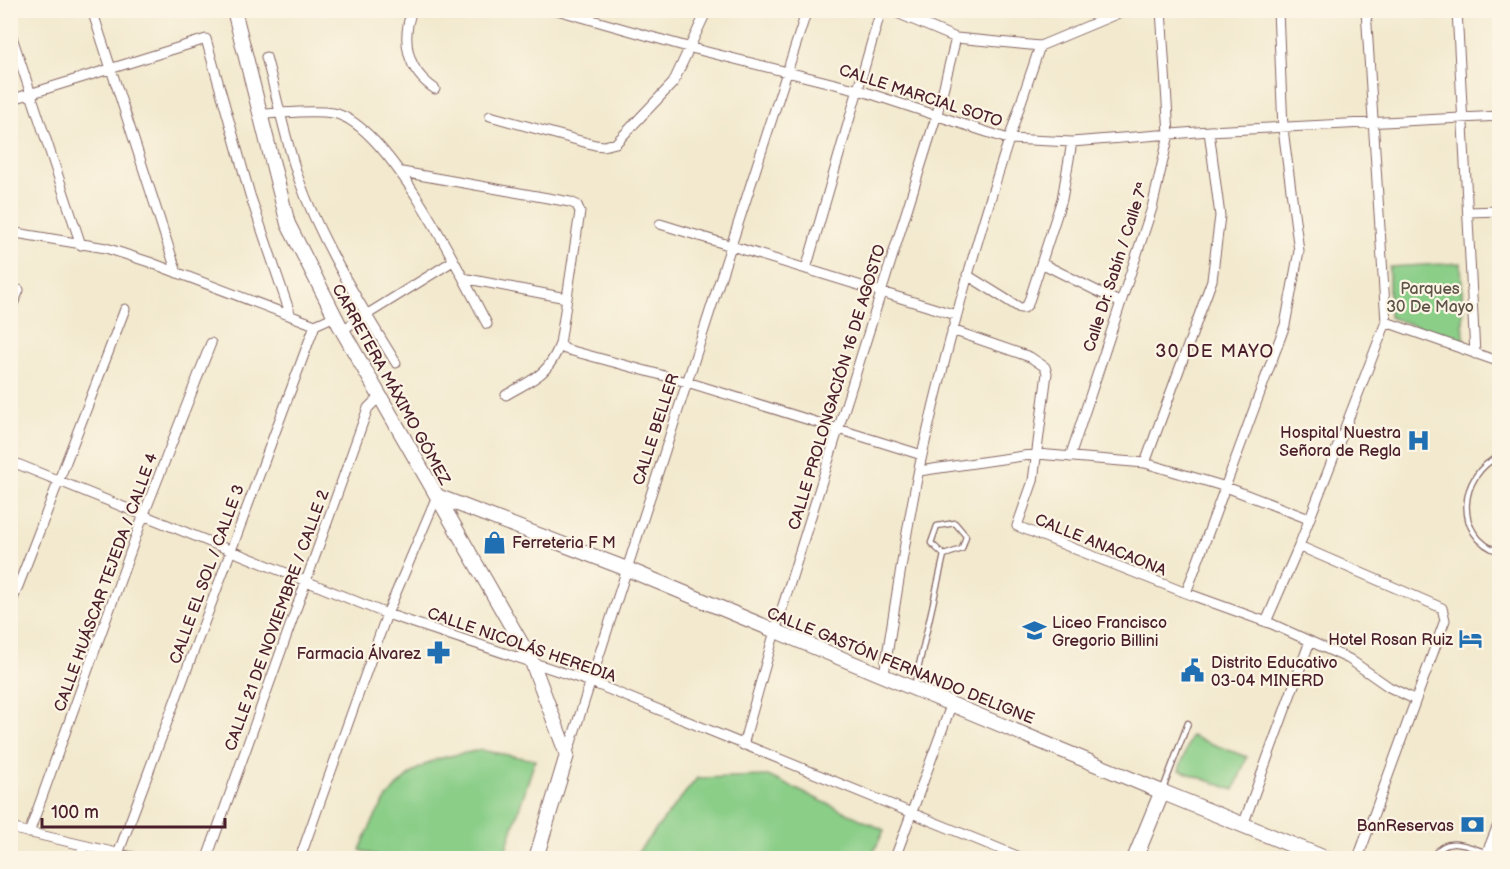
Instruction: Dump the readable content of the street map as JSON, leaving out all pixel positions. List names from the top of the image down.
{
  "streets": {
    "main road": ["CARRETERA MÁXIMO GÓMEZ", "CALLE BELLER", "CALLE GASTÓN FERNANDO DELIGNE"],
    "street": [
      "CALLE MARCIAL SOTO",
      "Calle Dr. Sabín / Calle 7ª",
      "CALLE PROLONGACIÓN 16 DE AGOSTO",
      "CALLE ANACAONA",
      "CALLE EL SOL / CALLE 3",
      "CALLE HUÁSCAR TEJEDA / CALLE 4",
      "CALLE 21 DE NOVIEMBRE / CALLE 2",
      "CALLE NICOLÁS HEREDIA"
    ]
  },
  "crossings": [
    ["CALLE MARCIAL SOTO", "Calle Dr. Sabín / Calle 7ª"],
    ["CALLE MARCIAL SOTO", "CALLE PROLONGACIÓN 16 DE AGOSTO"],
    ["CALLE MARCIAL SOTO", "CALLE BELLER"],
    ["CARRETERA MÁXIMO GÓMEZ", "CALLE BELLER"],
    ["CARRETERA MÁXIMO GÓMEZ", "CALLE 21 DE NOVIEMBRE / CALLE 2"],
    ["CARRETERA MÁXIMO GÓMEZ", "CALLE NICOLÁS HEREDIA"],
    ["CARRETERA MÁXIMO GÓMEZ", "CALLE GASTÓN FERNANDO DELIGNE"],
    ["CALLE PROLONGACIÓN 16 DE AGOSTO", "CALLE NICOLÁS HEREDIA"],
    ["CALLE PROLONGACIÓN 16 DE AGOSTO", "CALLE GASTÓN FERNANDO DELIGNE"],
    ["CALLE BELLER", "CALLE NICOLÁS HEREDIA"],
    ["CALLE BELLER", "CALLE GASTÓN FERNANDO DELIGNE"],
    ["CALLE EL SOL / CALLE 3", "CALLE NICOLÁS HEREDIA"],
    ["CALLE HUÁSCAR TEJEDA / CALLE 4", "CALLE NICOLÁS HEREDIA"],
    ["CALLE 21 DE NOVIEMBRE / CALLE 2", "CALLE NICOLÁS HEREDIA"]
  ],
  "districts": ["30 DE MAYO"],
  "parks": ["Parques 30 De Mayo"],
  "places": {
    "hospital": ["Hospital Nuestra Señora de Regla"],
    "shop": ["Ferreteria F M"],
    "school or university": ["Liceo Francisco Gregorio Billini"],
    "hotel": ["Hotel Rosan Ruiz"],
    "pharmacy": ["Farmacia Álvarez"],
    "public building": ["Distrito Educativo 03-04 MINERD"],
    "bank": ["BanReservas"]
  },
  "scale_bar": "100 m"
}
